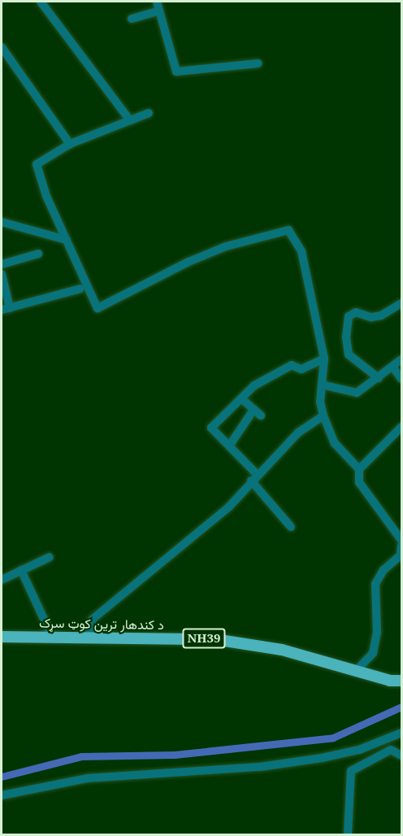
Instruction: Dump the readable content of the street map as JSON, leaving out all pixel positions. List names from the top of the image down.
{
  "streets": {
    "main road": ["د کندهار ترين کوټ سړک", "NH39"]
  }
}
